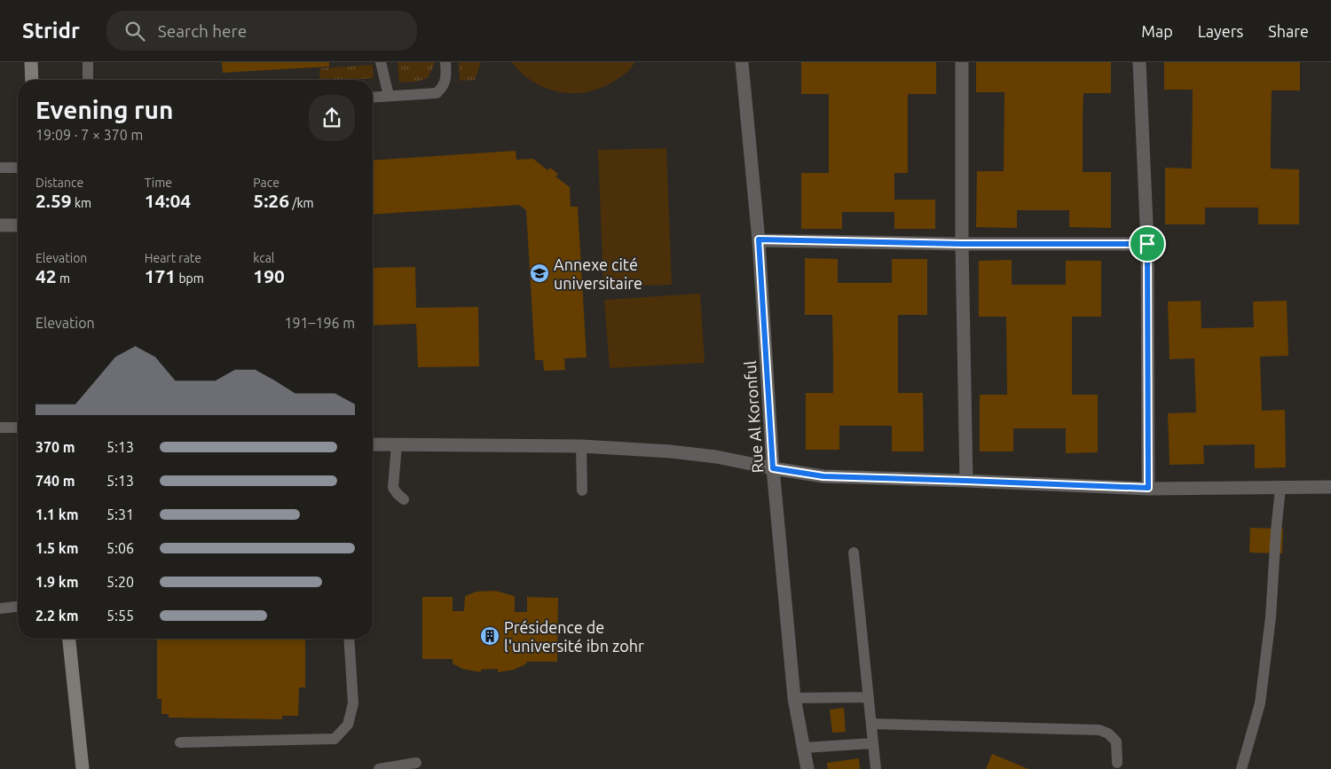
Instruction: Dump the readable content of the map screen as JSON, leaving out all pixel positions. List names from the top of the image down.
{
  "streets": {
    "street": ["Rue Al Koronful"]
  },
  "places": {
    "school or university": ["Annexe cité universitaire"],
    "building": ["Présidence de l'université ibn zohr"]
  },
  "page": {
    "header": "Stridr",
    "search": "Search here",
    "nav": ["Map", "Layers", "Share"],
    "heading": ["Evening run", "19:09 · 7 × 370 m"],
    "stats": [
      ["Distance", "2.59 km"],
      ["Time", "14:04"],
      ["Pace", "5:26 /km"],
      ["Elevation", "42 m"],
      ["Heart rate", "171 bpm"],
      ["kcal", "190"]
    ],
    "chart": ["Elevation", "191–196 m"],
    "list": [
      {
        "name": "370 m",
        "note": "5:13"
      },
      {
        "name": "740 m",
        "note": "5:13"
      },
      {
        "name": "1.1 km",
        "note": "5:31"
      },
      {
        "name": "1.5 km",
        "note": "5:06"
      },
      {
        "name": "1.9 km",
        "note": "5:20"
      },
      {
        "name": "2.2 km",
        "note": "5:55"
      }
    ]
  }
}
